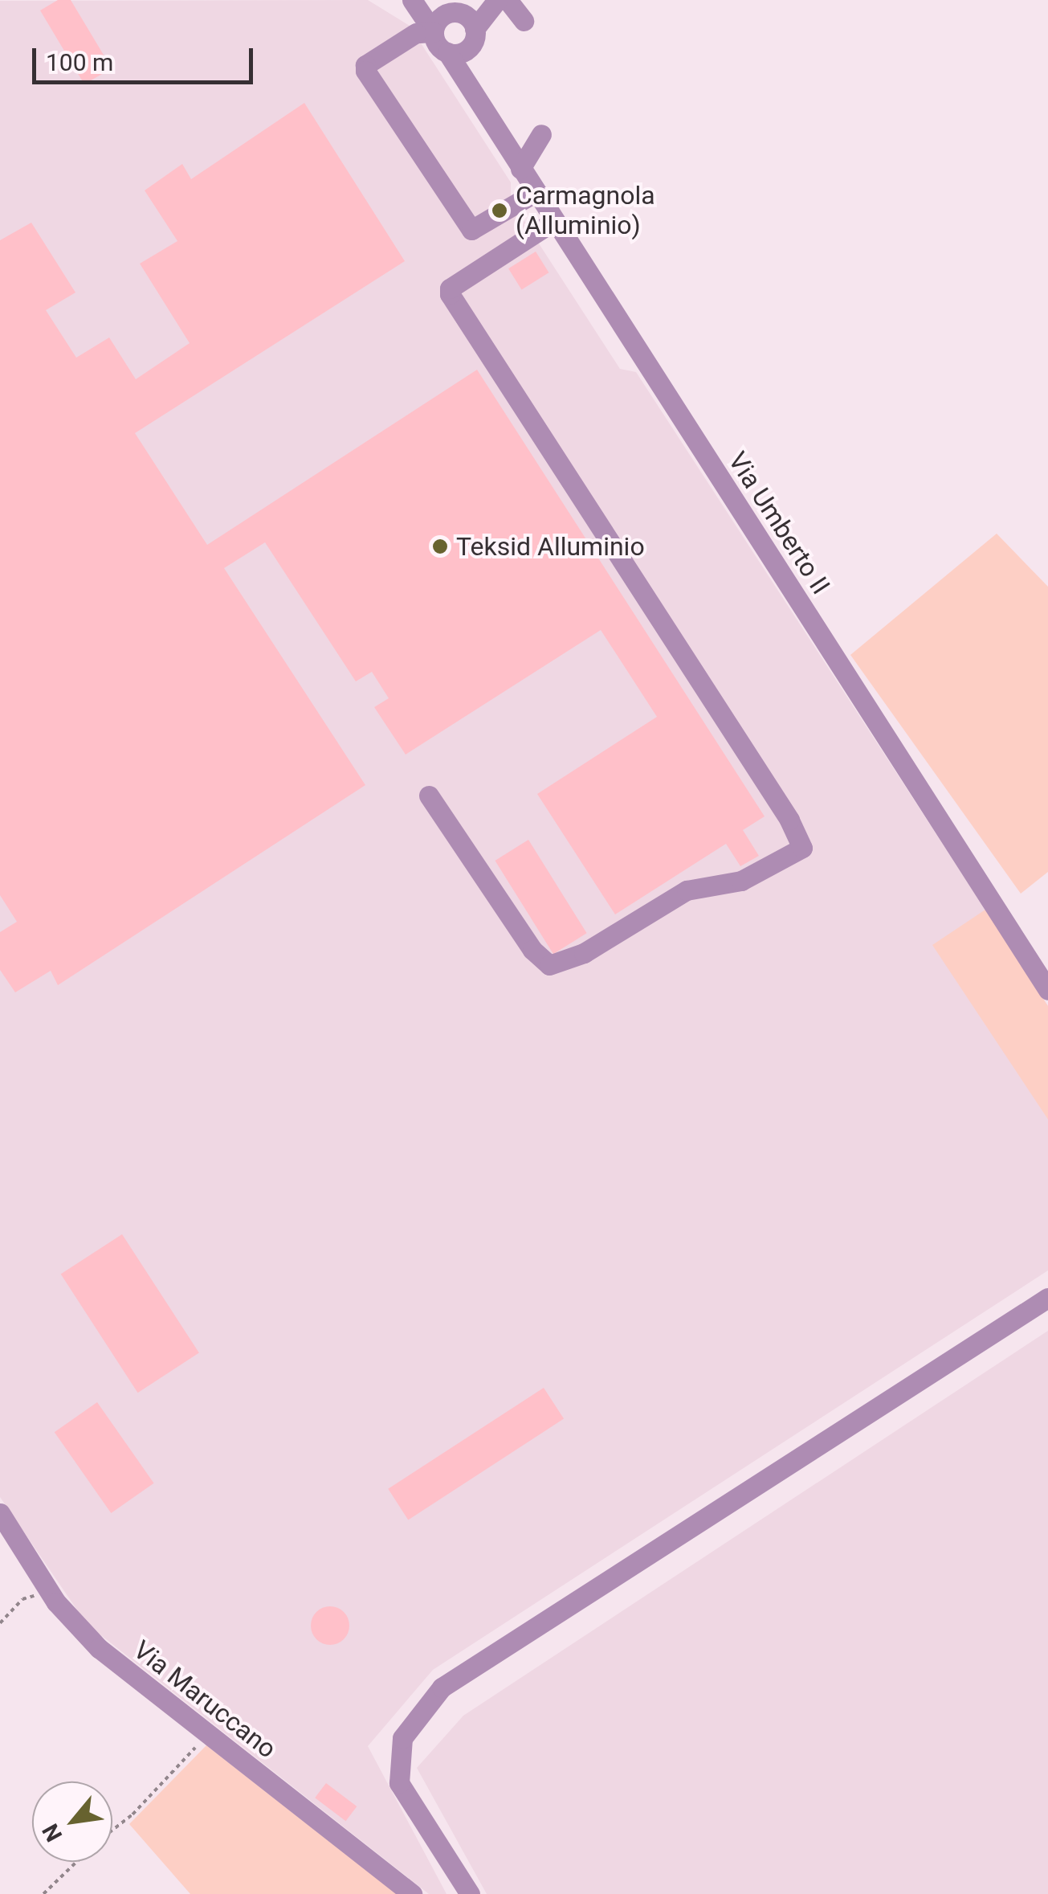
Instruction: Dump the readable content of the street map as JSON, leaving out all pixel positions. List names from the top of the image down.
{
  "streets": {
    "street": ["Via Umberto II", "Via Maruccano"]
  },
  "places": ["Carmagnola (Alluminio)", "Teksid Alluminio"],
  "scale_bar": "100 m",
  "north": "bottom left"
}
